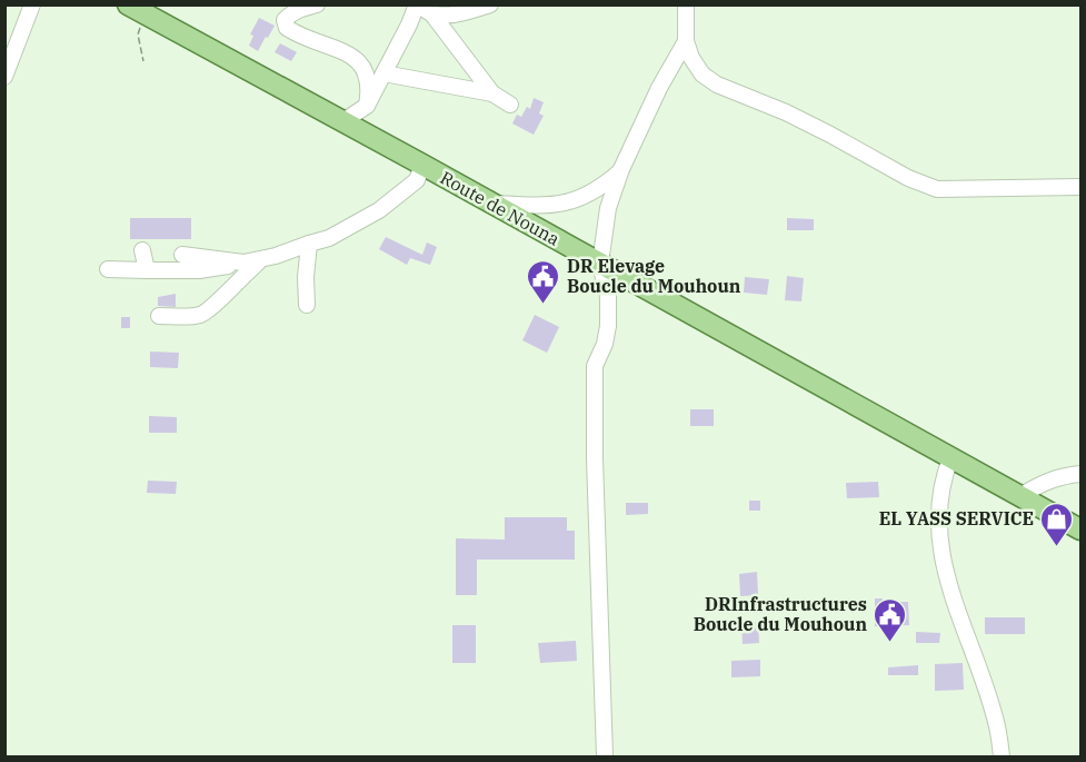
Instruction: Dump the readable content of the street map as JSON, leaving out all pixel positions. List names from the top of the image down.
{
  "streets": {
    "main road": ["Route de Nouna"]
  },
  "places": {
    "public building": ["DR Elevage Boucle du Mouhoun", "DRInfrastructures Boucle du Mouhoun"],
    "shop": ["EL YASS SERVICE"]
  }
}
